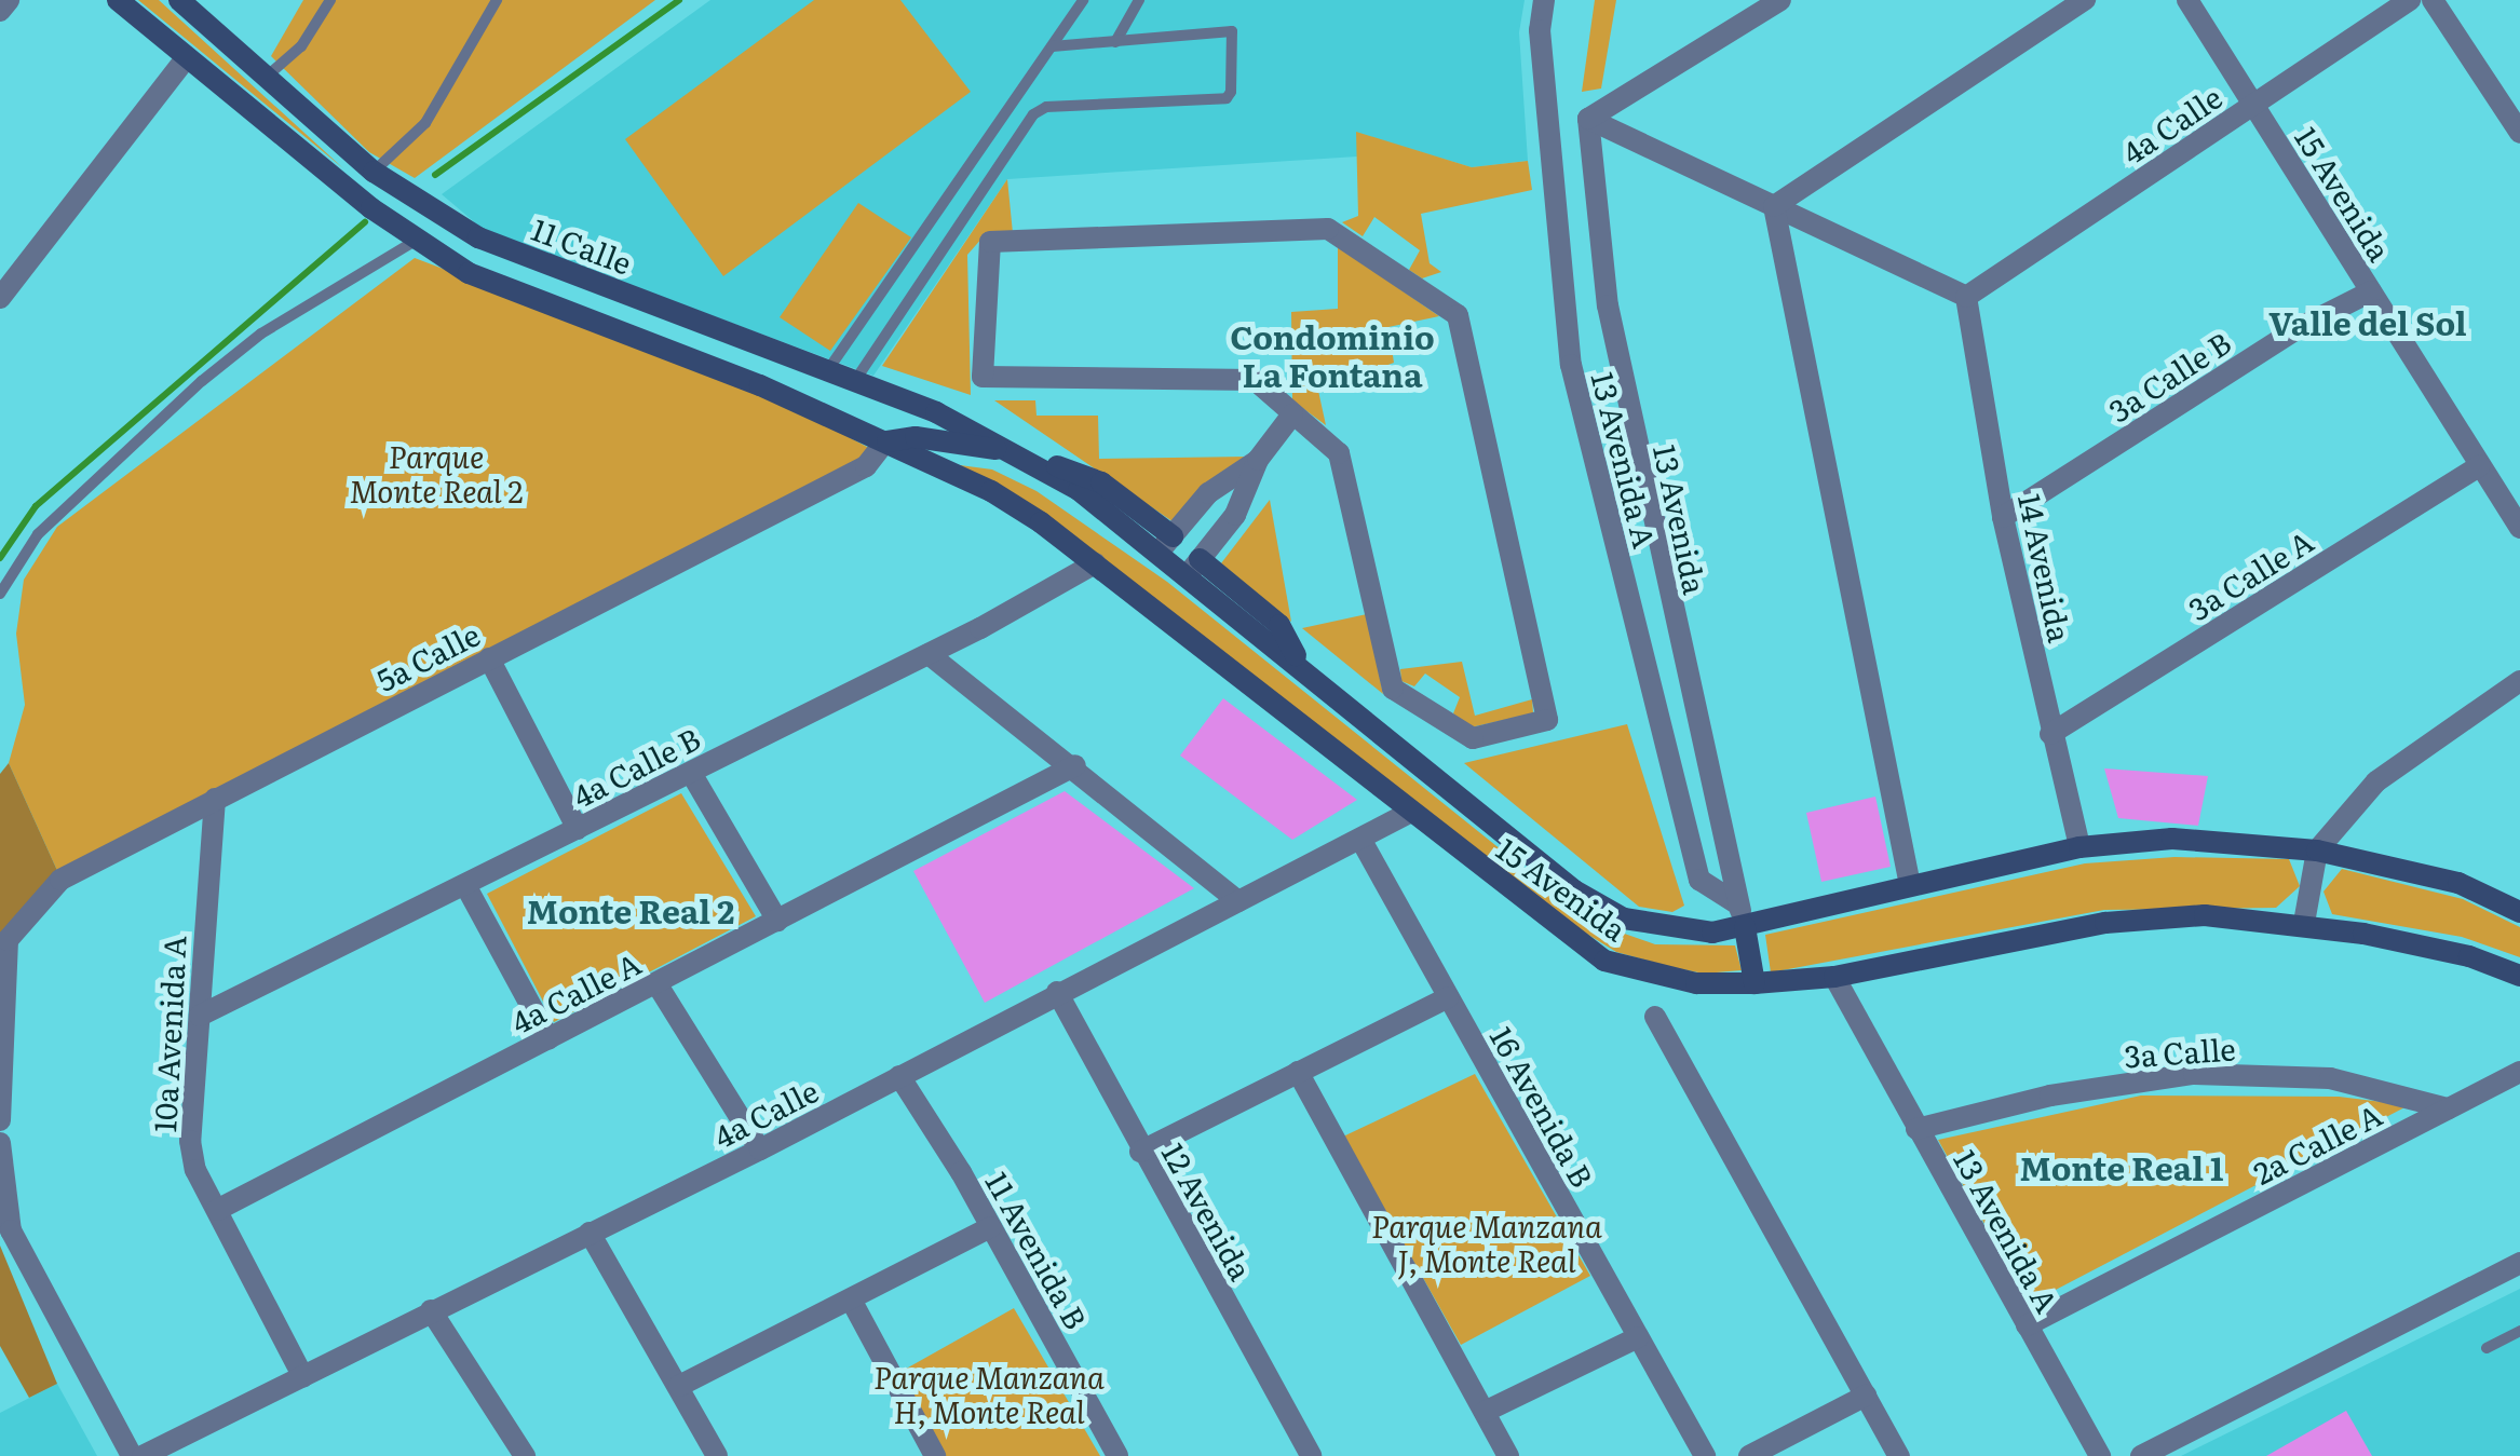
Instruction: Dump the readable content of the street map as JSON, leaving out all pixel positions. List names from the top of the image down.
{
  "streets": {
    "main road": ["15 Avenida", "11 Calle"],
    "street": [
      "4a Calle",
      "3a Calle B",
      "13 Avenida A",
      "13 Avenida",
      "14 Avenida",
      "3a Calle A",
      "5a Calle",
      "4a Calle B",
      "4a Calle A",
      "10a Avenida A",
      "3a Calle",
      "16 Avenida B",
      "2a Calle A",
      "12 Avenida",
      "11 Avenida B"
    ]
  },
  "crossings": [
    ["4a Calle", "15 Avenida"],
    ["4a Calle", "14 Avenida"],
    ["4a Calle", "10a Avenida A"],
    ["4a Calle", "16 Avenida B"],
    ["4a Calle", "12 Avenida"],
    ["4a Calle", "11 Avenida B"],
    ["15 Avenida", "11 Calle"],
    ["15 Avenida", "3a Calle B"],
    ["15 Avenida", "13 Avenida A"],
    ["15 Avenida", "13 Avenida"],
    ["15 Avenida", "14 Avenida"],
    ["15 Avenida", "3a Calle A"],
    ["15 Avenida", "5a Calle"],
    ["15 Avenida", "4a Calle B"],
    ["3a Calle B", "14 Avenida"],
    ["13 Avenida A", "13 Avenida"],
    ["13 Avenida A", "3a Calle"],
    ["13 Avenida A", "2a Calle A"],
    ["14 Avenida", "3a Calle A"],
    ["5a Calle", "10a Avenida A"],
    ["4a Calle B", "10a Avenida A"],
    ["4a Calle A", "10a Avenida A"],
    ["3a Calle", "2a Calle A"]
  ],
  "districts": [
    "Valle del Sol",
    "Condominio La Fontana",
    "Monte Real 2",
    "Monte Real 1"
  ],
  "parks": ["Parque Monte Real 2", "Parque Manzana J, Monte Real", "Parque Manzana H, Monte Real"]
}
